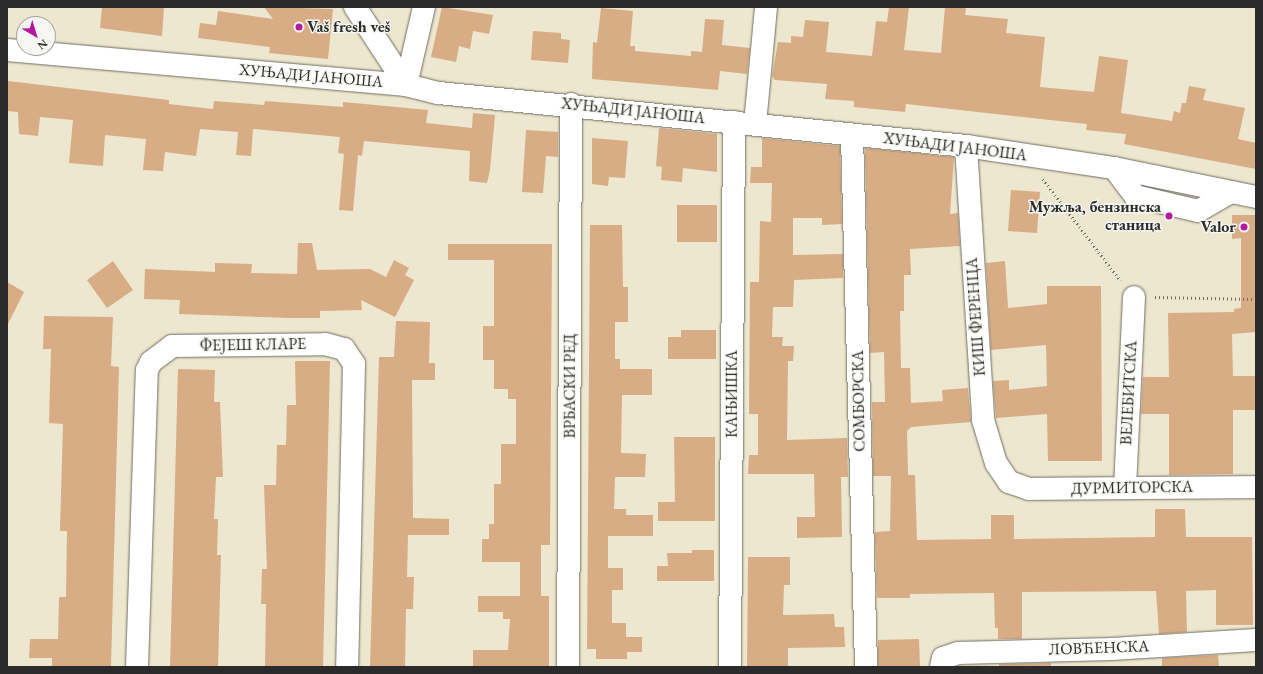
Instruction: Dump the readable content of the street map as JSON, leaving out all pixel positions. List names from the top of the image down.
{
  "streets": {
    "street": [
      "ХУЊАДИ ЈАНОША",
      "КИШ ФЕРЕНЦА",
      "ФЕЈЕШ КЛАРЕ",
      "ВРБАСКИ РЕД",
      "ВЕЛЕБИТСКА",
      "КАЊИШКА",
      "СОМБОРСКА",
      "ДУРМИТОРСКА",
      "ЛОВЋЕНСКА"
    ]
  },
  "crossings": [
    ["ХУЊАДИ ЈАНОША", "КИШ ФЕРЕНЦА"],
    ["ХУЊАДИ ЈАНОША", "ВРБАСКИ РЕД"],
    ["ХУЊАДИ ЈАНОША", "КАЊИШКА"],
    ["ХУЊАДИ ЈАНОША", "СОМБОРСКА"],
    ["КИШ ФЕРЕНЦА", "ДУРМИТОРСКА"],
    ["ВЕЛЕБИТСКА", "ДУРМИТОРСКА"]
  ],
  "places": ["Vaš fresh veš", "Мужља, бензинска станица", "Valor"],
  "north": "bottom right"
}
